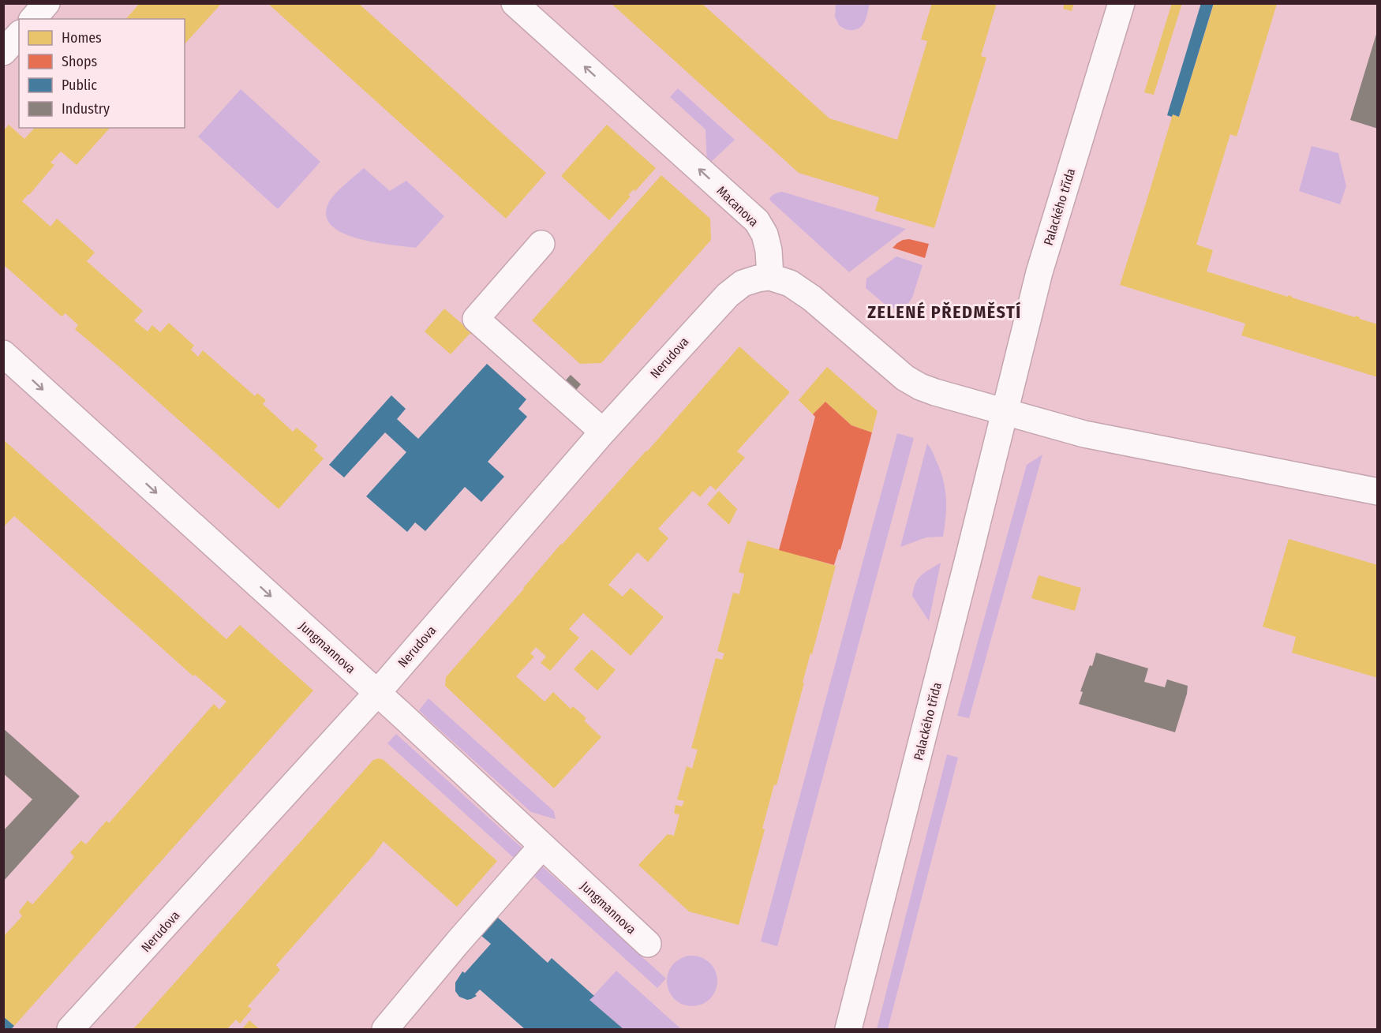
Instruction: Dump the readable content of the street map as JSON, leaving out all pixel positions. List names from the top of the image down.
{
  "streets": {
    "street": [
      "Macanova",
      "Palackého třída",
      "Nerudova",
      "Jungmannova"
    ]
  },
  "crossings": [
    ["Macanova", "Nerudova"],
    ["Nerudova", "Jungmannova"]
  ],
  "one_way": ["Macanova", "Jungmannova"],
  "districts": ["ZELENÉ PŘEDMĚSTÍ"],
  "legend": [
    "Homes",
    "Shops",
    "Public",
    "Industry"
  ]
}
